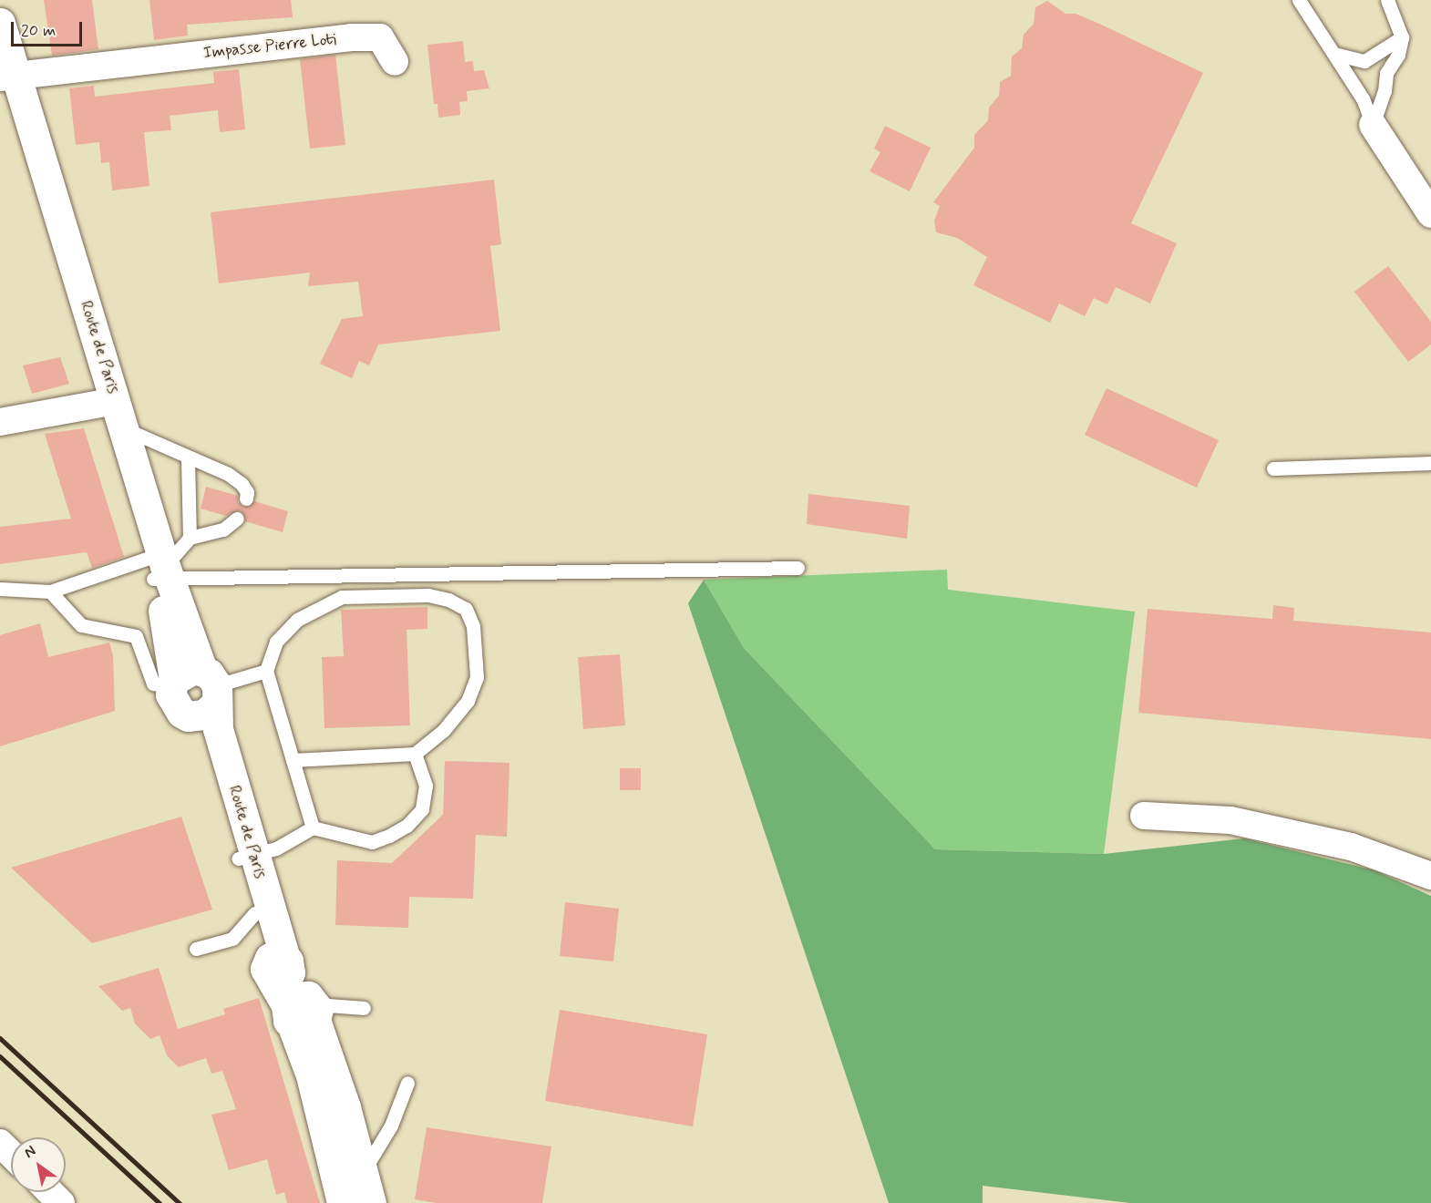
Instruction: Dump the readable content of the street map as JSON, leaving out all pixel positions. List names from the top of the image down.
{
  "streets": {
    "main road": ["Route de Paris"],
    "street": ["Impasse Pierre Loti"]
  },
  "crossings": [
    ["Impasse Pierre Loti", "Route de Paris"]
  ],
  "scale_bar": "20 m",
  "north": "top left"
}
